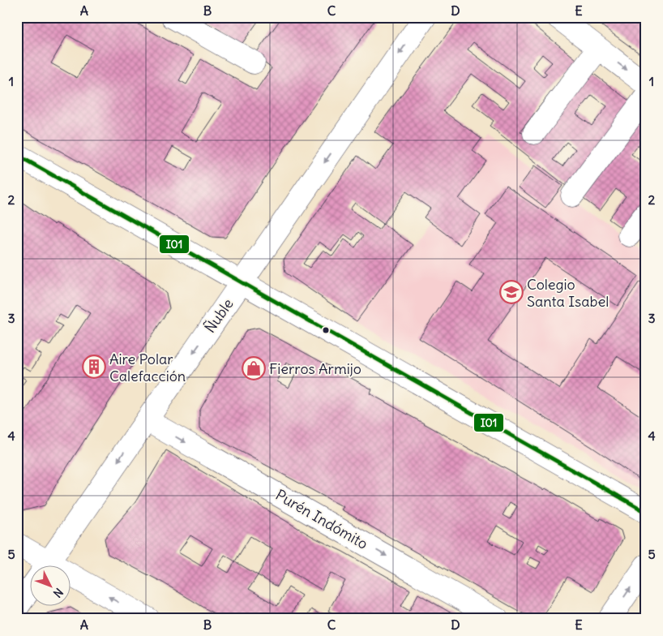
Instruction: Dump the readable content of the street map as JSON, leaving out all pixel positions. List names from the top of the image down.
{
  "streets": {
    "street": ["Ñuble", "Purén Indómito"]
  },
  "crossings": [
    ["Ñuble", "Purén Indómito"]
  ],
  "one_way": ["Ñuble"],
  "places": {
    "school or university": ["Colegio Santa Isabel"],
    "building": ["Aire Polar Calefacción"],
    "shop": ["Fierros Armijo"]
  },
  "lines": ["transit line I01"],
  "north": "bottom right",
  "grid": {
    "columns": [
      "A",
      "B",
      "C",
      "D",
      "E"
    ],
    "rows": [
      "1",
      "2",
      "3",
      "4",
      "5"
    ]
  }
}
